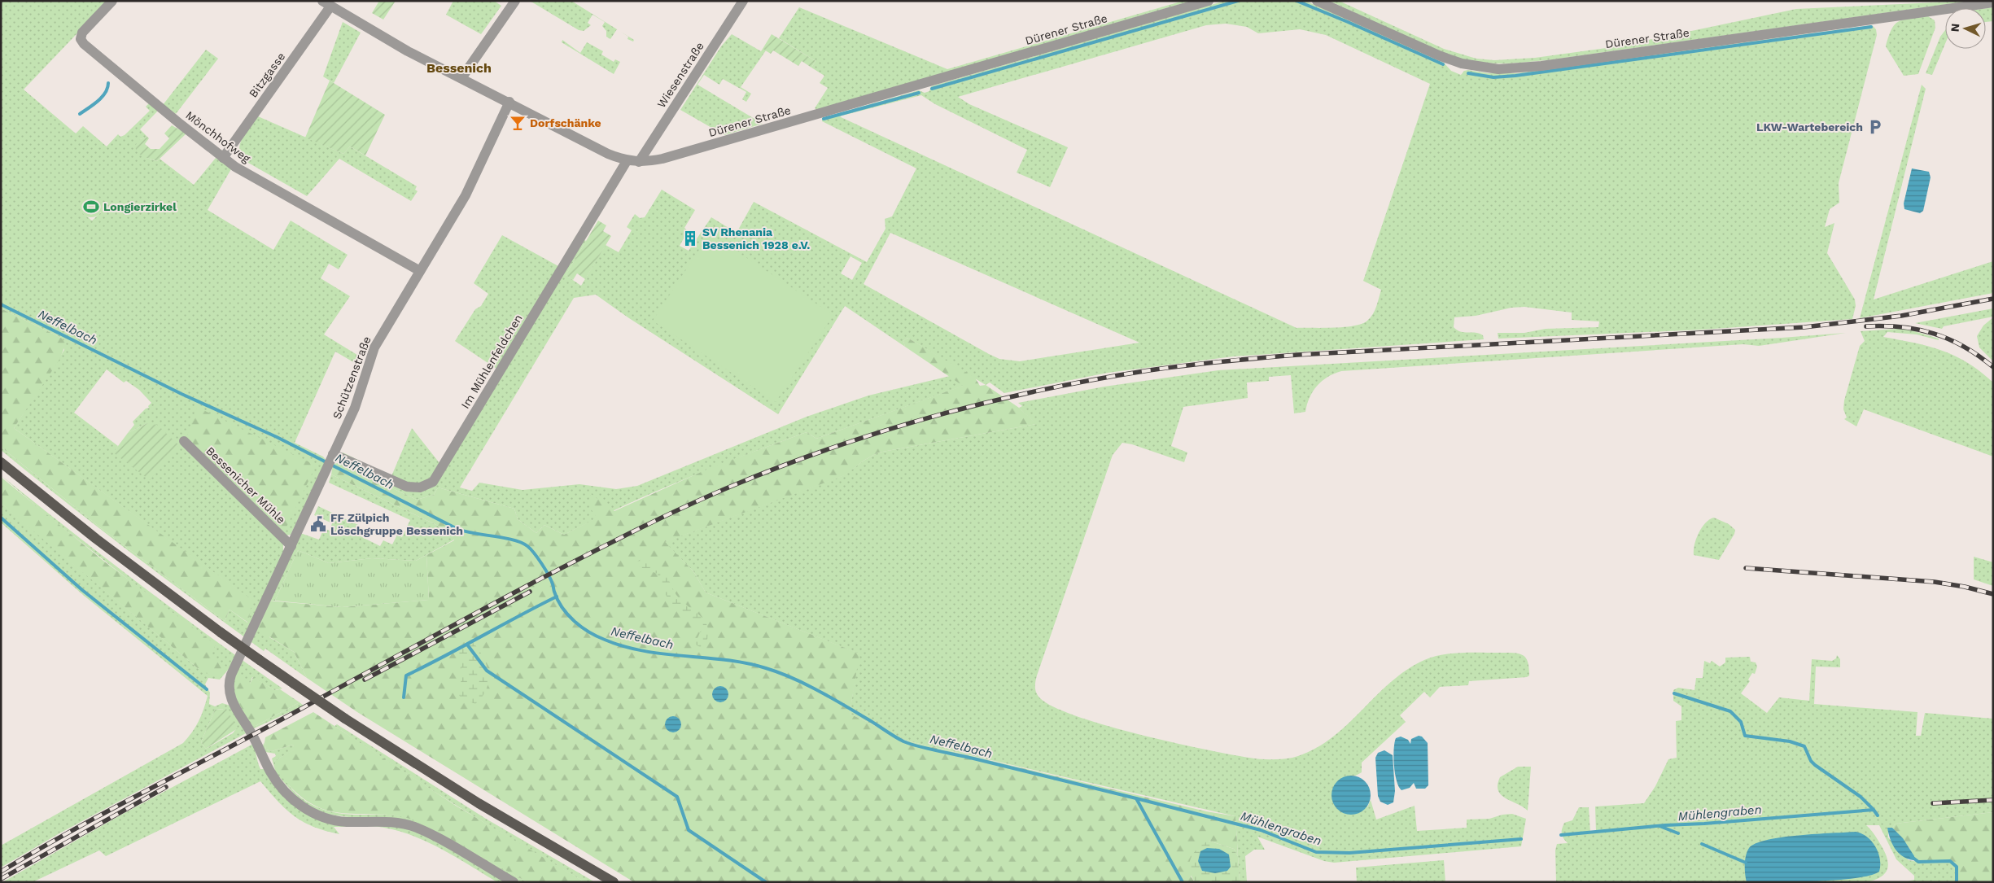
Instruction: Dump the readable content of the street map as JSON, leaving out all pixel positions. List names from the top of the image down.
{
  "streets": {
    "street": [
      "Dürener Straße",
      "Bitzgasse",
      "Wiesenstraße",
      "Mönchhofweg",
      "Im Mühlenfeldchen",
      "Schützenstraße",
      "Bessenicher Mühle"
    ]
  },
  "crossings": [
    ["Dürener Straße", "Bitzgasse"],
    ["Dürener Straße", "Wiesenstraße"],
    ["Dürener Straße", "Im Mühlenfeldchen"],
    ["Dürener Straße", "Schützenstraße"],
    ["Bitzgasse", "Mönchhofweg"],
    ["Mönchhofweg", "Schützenstraße"],
    ["Im Mühlenfeldchen", "Schützenstraße"],
    ["Schützenstraße", "Bessenicher Mühle"]
  ],
  "districts": ["Bessenich"],
  "water": ["Neffelbach", "Mühlengraben"],
  "places": {
    "bar": ["Dorfschänke"],
    "parking": ["LKW-Wartebereich"],
    "sports": ["Longierzirkel"],
    "building": ["SV Rhenania Bessenich 1928 e.V."],
    "public building": ["FF Zülpich Löschgruppe Bessenich"]
  },
  "north": "left"
}
